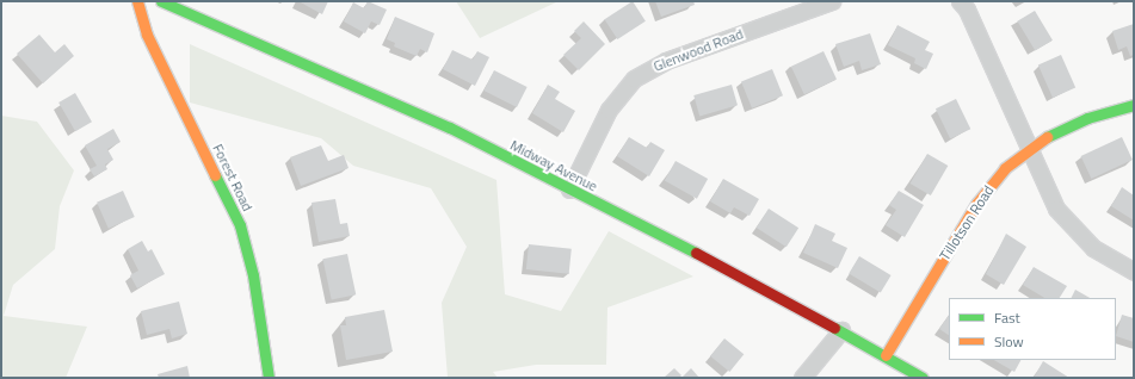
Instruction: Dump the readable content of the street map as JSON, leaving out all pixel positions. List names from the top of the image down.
{
  "streets": {
    "main road": ["Midway Avenue", "Forest Road", "Tillotson Road"],
    "street": ["Glenwood Road"]
  },
  "crossings": [
    ["Glenwood Road", "Midway Avenue"],
    ["Midway Avenue", "Tillotson Road"]
  ],
  "legend": ["Fast", "Slow"]
}
